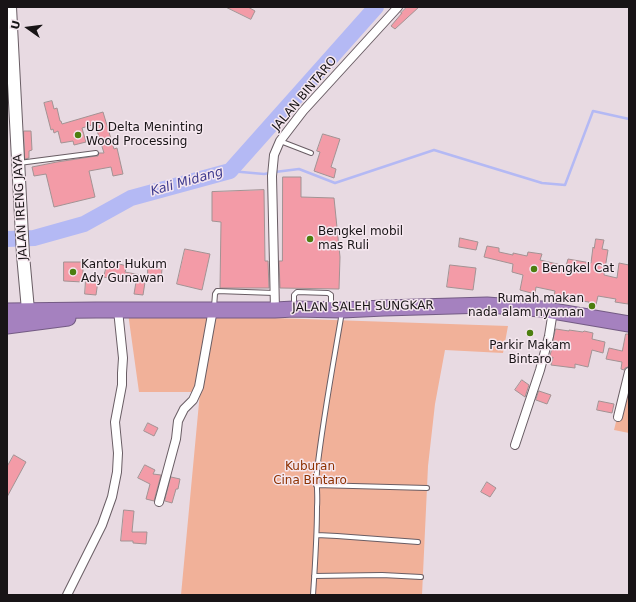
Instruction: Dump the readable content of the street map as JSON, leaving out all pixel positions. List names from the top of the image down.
{
  "streets": {
    "highway": ["JALAN SALEH SUNGKAR"],
    "street": ["JALAN BINTARO", "JALAN IRENG JAYA"]
  },
  "crossings": [
    ["JALAN BINTARO", "JALAN SALEH SUNGKAR"],
    ["JALAN IRENG JAYA", "JALAN SALEH SUNGKAR"]
  ],
  "water": ["Kali Midang"],
  "parks": ["Kuburan Cina Bintaro"],
  "places": [
    "UD Delta Meninting Wood Processing",
    "Bengkel mobil mas Ruli",
    "Bengkel Cat",
    "Kantor Hukum Ady Gunawan",
    "Rumah makan nada alam nyaman",
    "Parkir Makam Bintaro"
  ],
  "north": "left"
}
